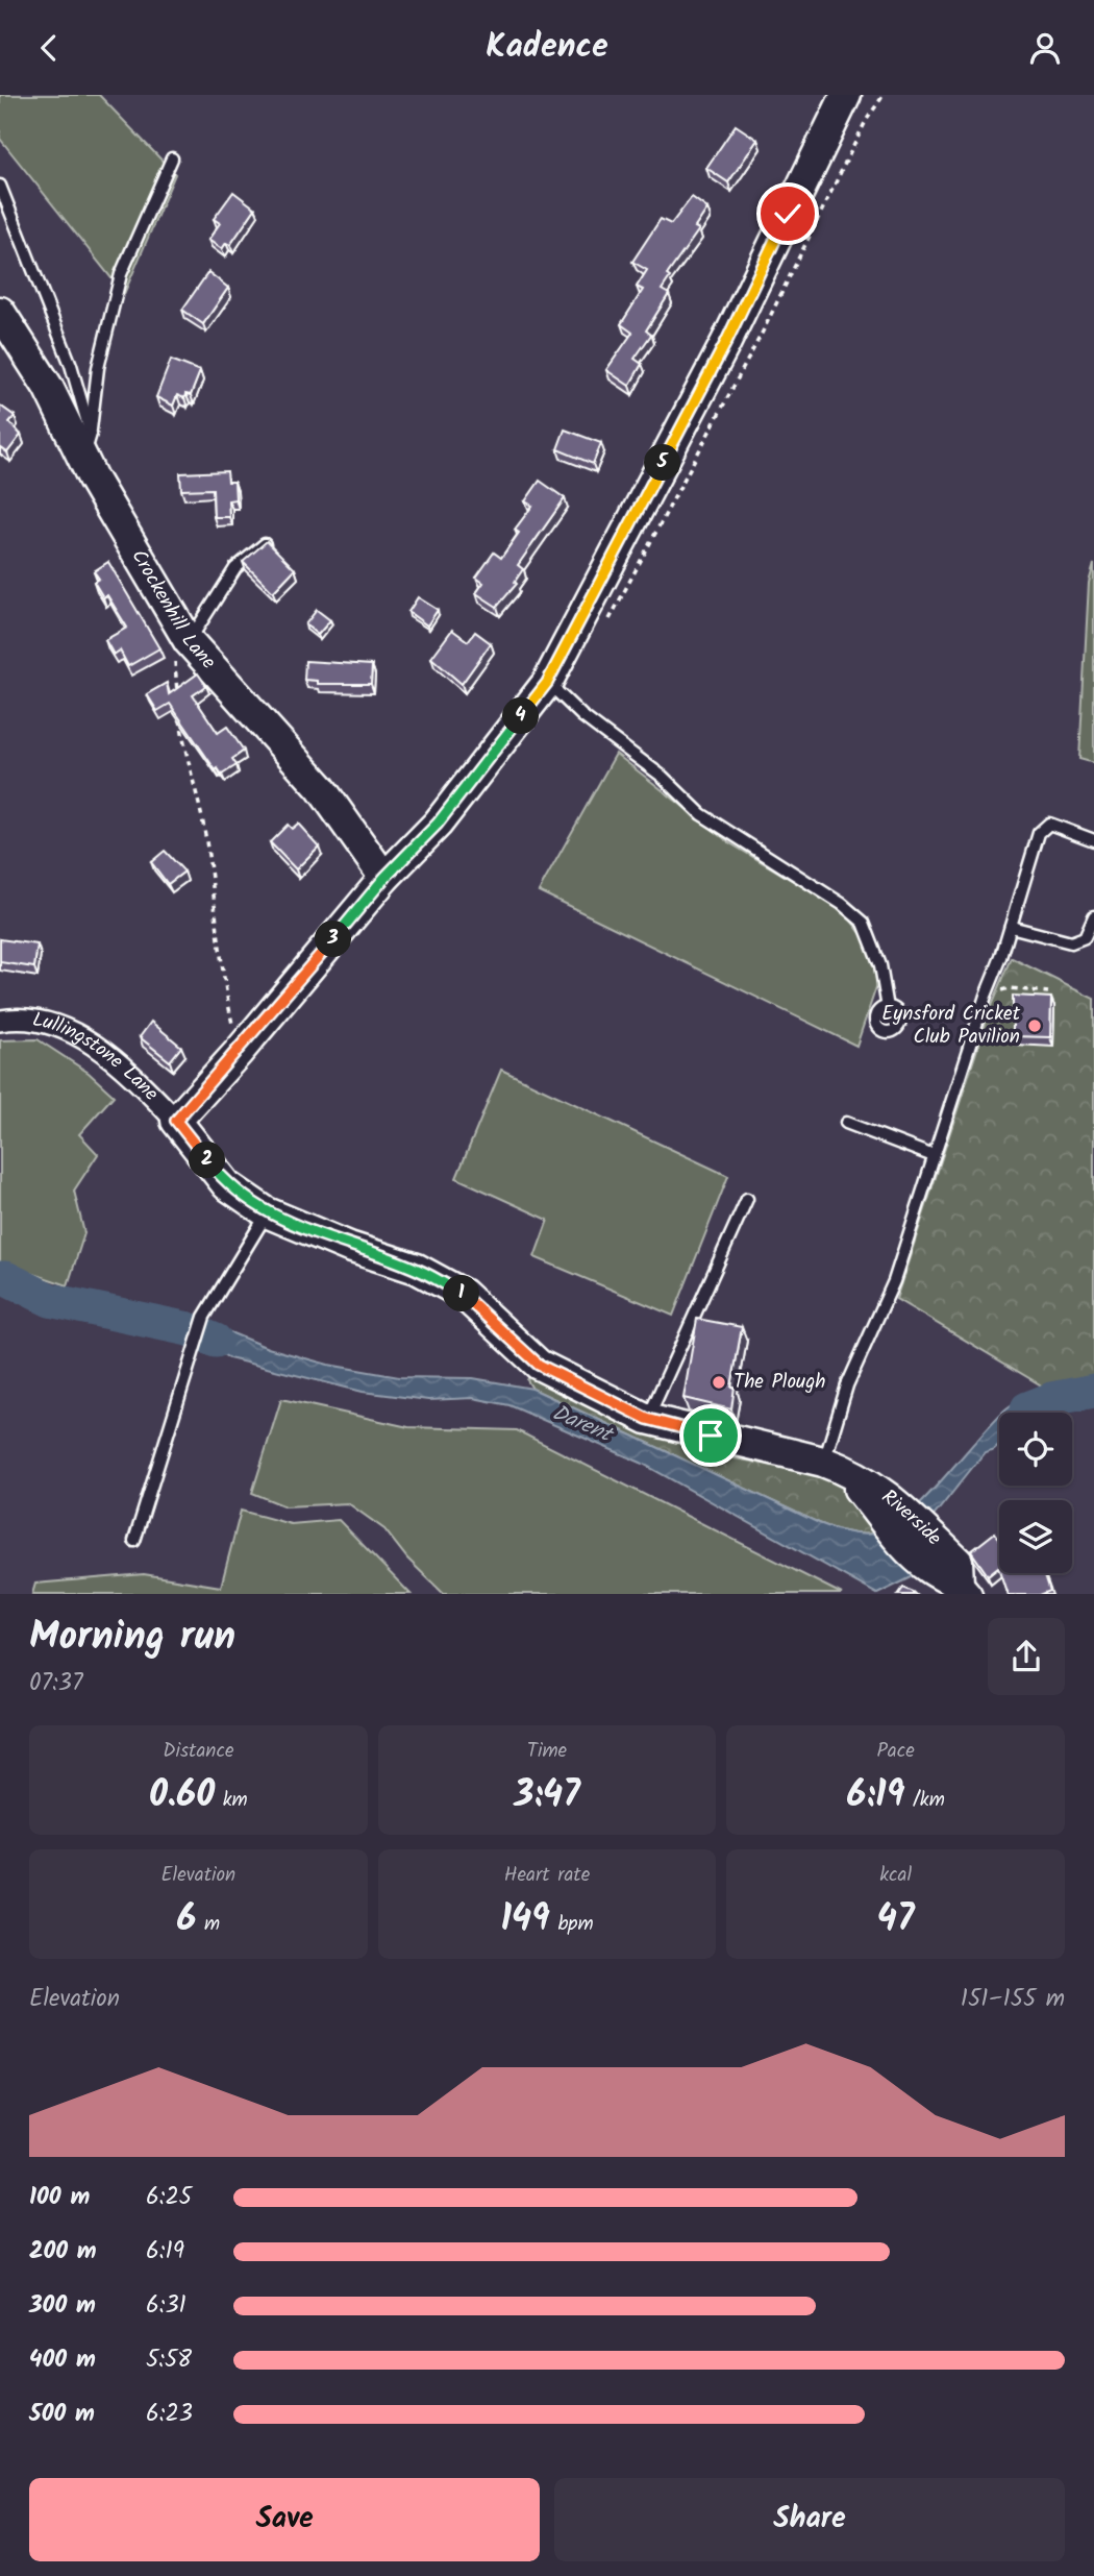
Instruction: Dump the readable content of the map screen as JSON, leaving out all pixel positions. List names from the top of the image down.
{
  "streets": {
    "street": ["Crockenhill Lane", "Lullingstone Lane", "Riverside"]
  },
  "crossings": [
    ["Lullingstone Lane", "Riverside"]
  ],
  "water": ["Darent"],
  "places": ["Eynsford Cricket Club Pavilion", "The Plough"],
  "page": {
    "header": "Kadence",
    "pins": [
      "5",
      "4",
      "3",
      "2",
      "1"
    ],
    "heading": ["Morning run", "07:37"],
    "stats": [
      ["Distance", "0.60 km"],
      ["Time", "3:47"],
      ["Pace", "6:19 /km"],
      ["Elevation", "6 m"],
      ["Heart rate", "149 bpm"],
      ["kcal", "47"]
    ],
    "chart": ["Elevation", "151–155 m"],
    "list": [
      {
        "name": "100 m",
        "note": "6:25"
      },
      {
        "name": "200 m",
        "note": "6:19"
      },
      {
        "name": "300 m",
        "note": "6:31"
      },
      {
        "name": "400 m",
        "note": "5:58"
      },
      {
        "name": "500 m",
        "note": "6:23"
      }
    ],
    "buttons": ["Save", "Share"]
  }
}
